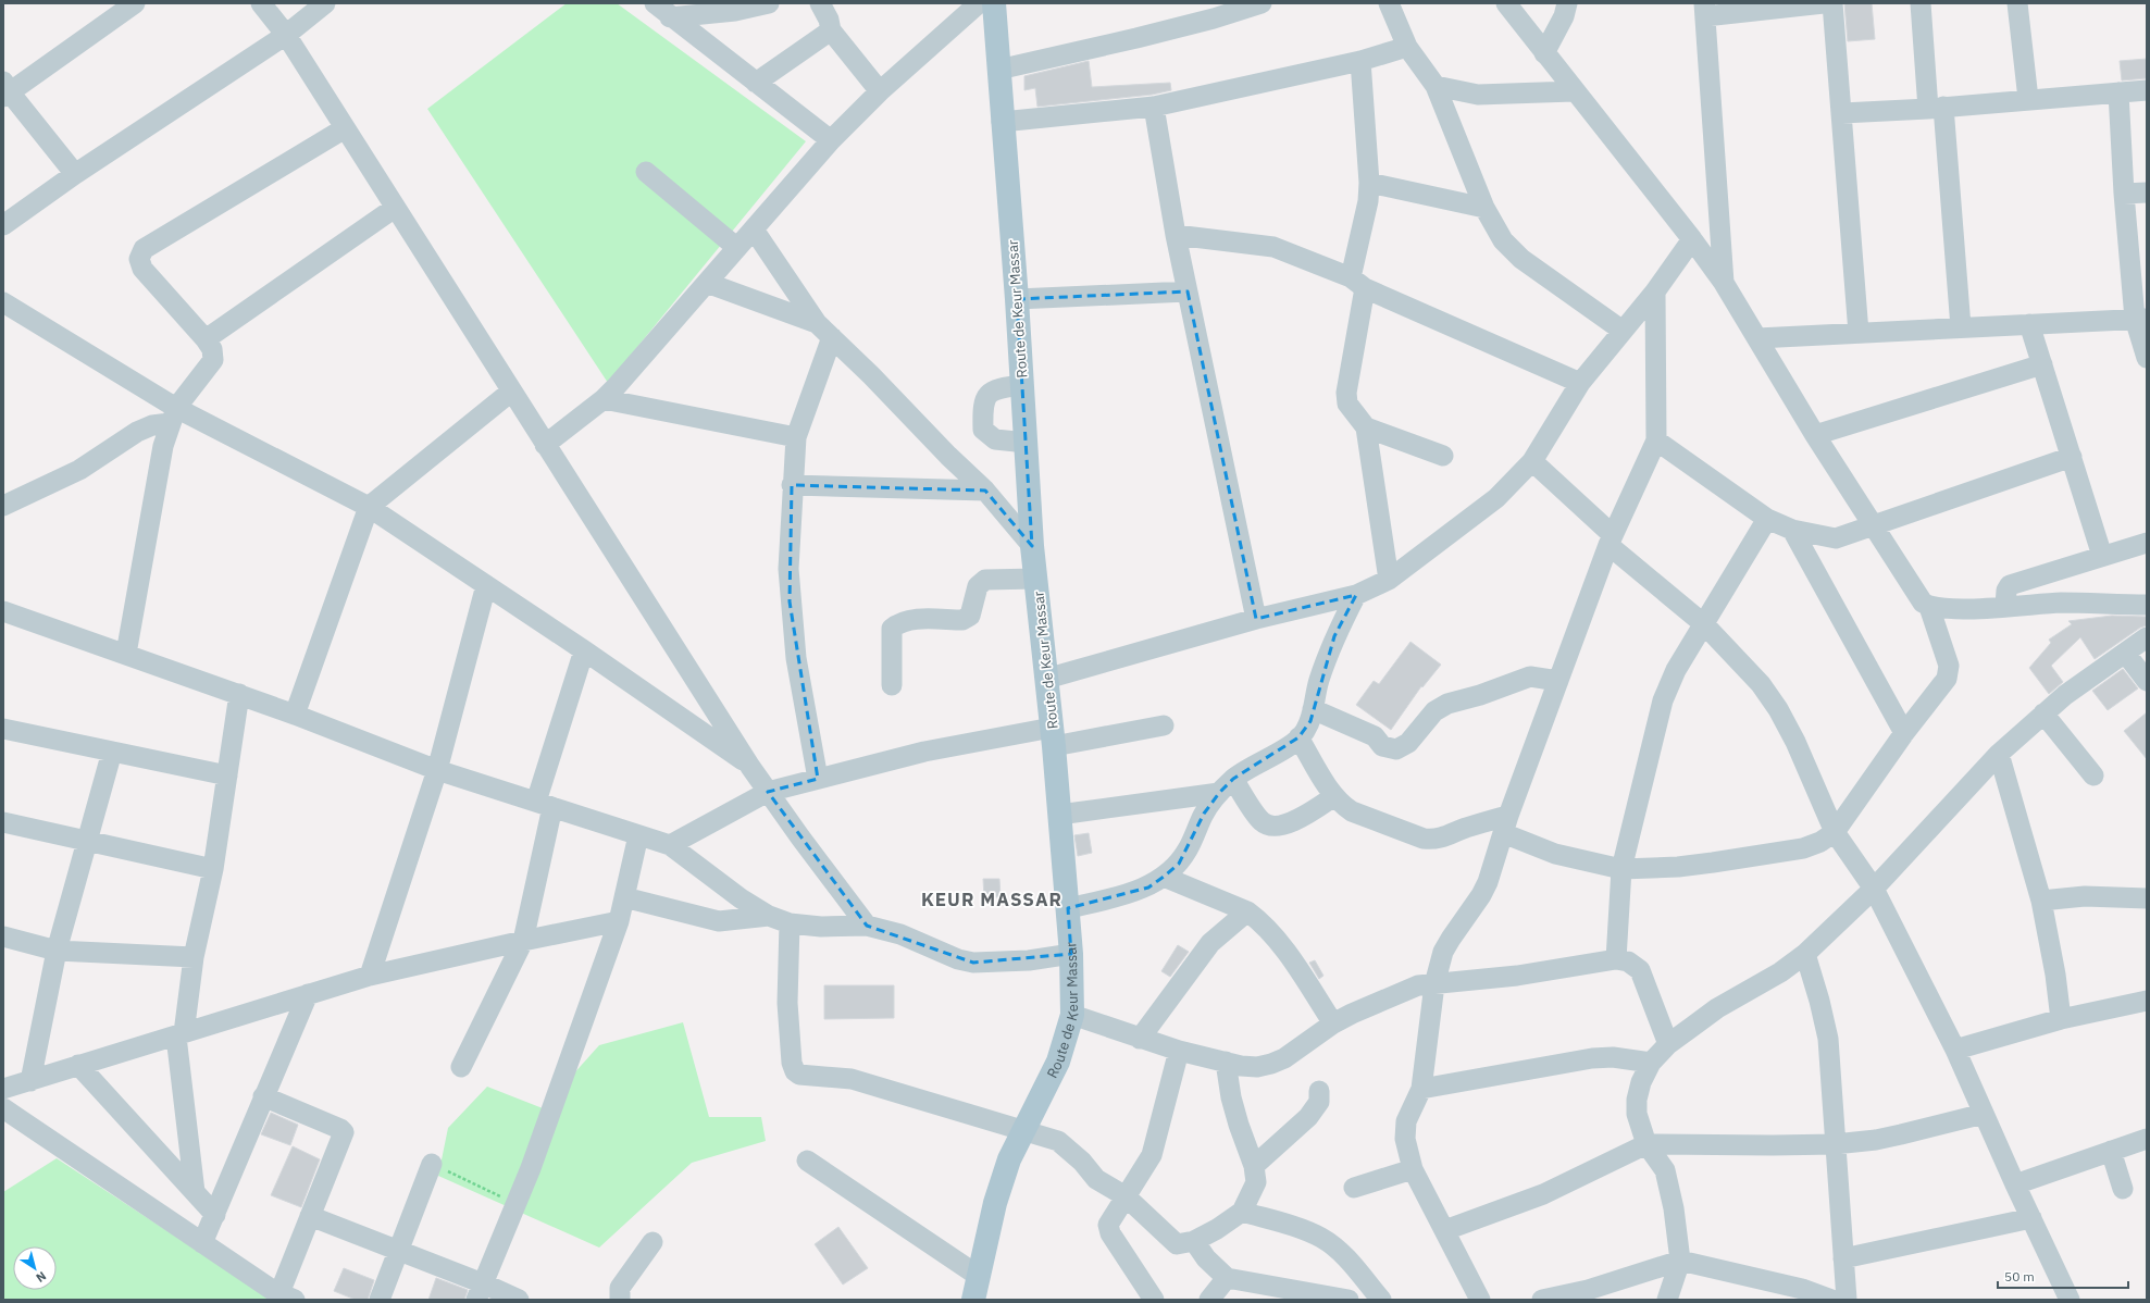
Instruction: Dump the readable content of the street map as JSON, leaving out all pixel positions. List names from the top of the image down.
{
  "streets": {
    "main road": ["Route de Keur Massar"]
  },
  "districts": ["KEUR MASSAR"],
  "scale_bar": "50 m",
  "north": "bottom right"
}
